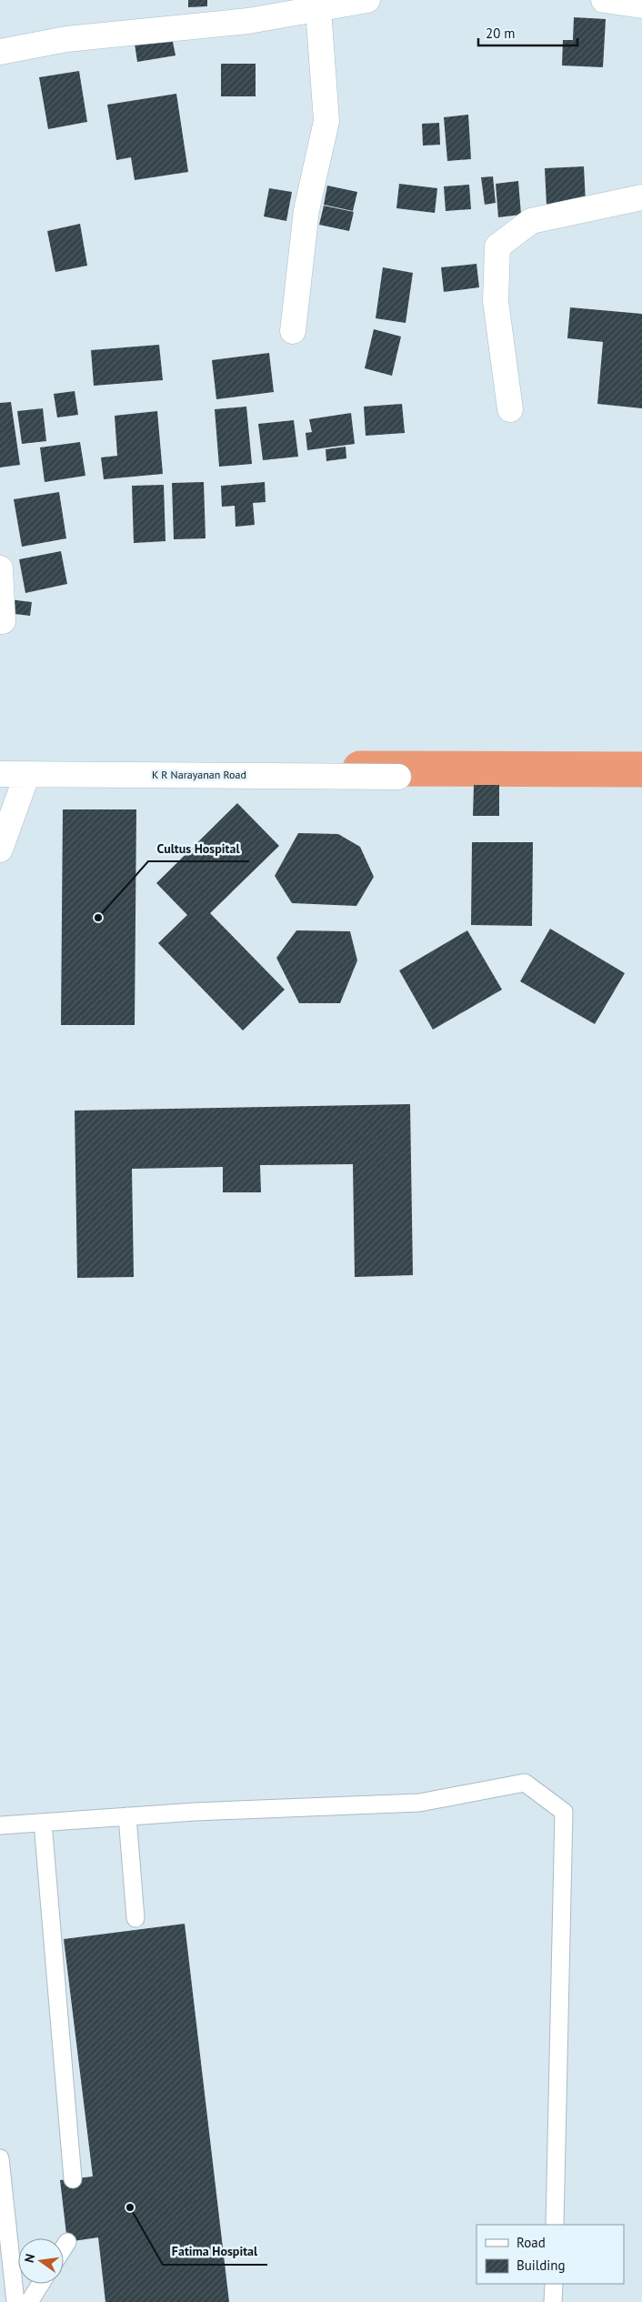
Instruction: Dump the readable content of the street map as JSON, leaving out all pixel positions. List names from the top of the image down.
{
  "streets": {
    "street": ["K R Narayanan Road"]
  },
  "places": ["Cultus Hospital", "Fatima Hospital"],
  "legend": ["Road", "Building"],
  "scale_bar": "20 m",
  "north": "left"
}
